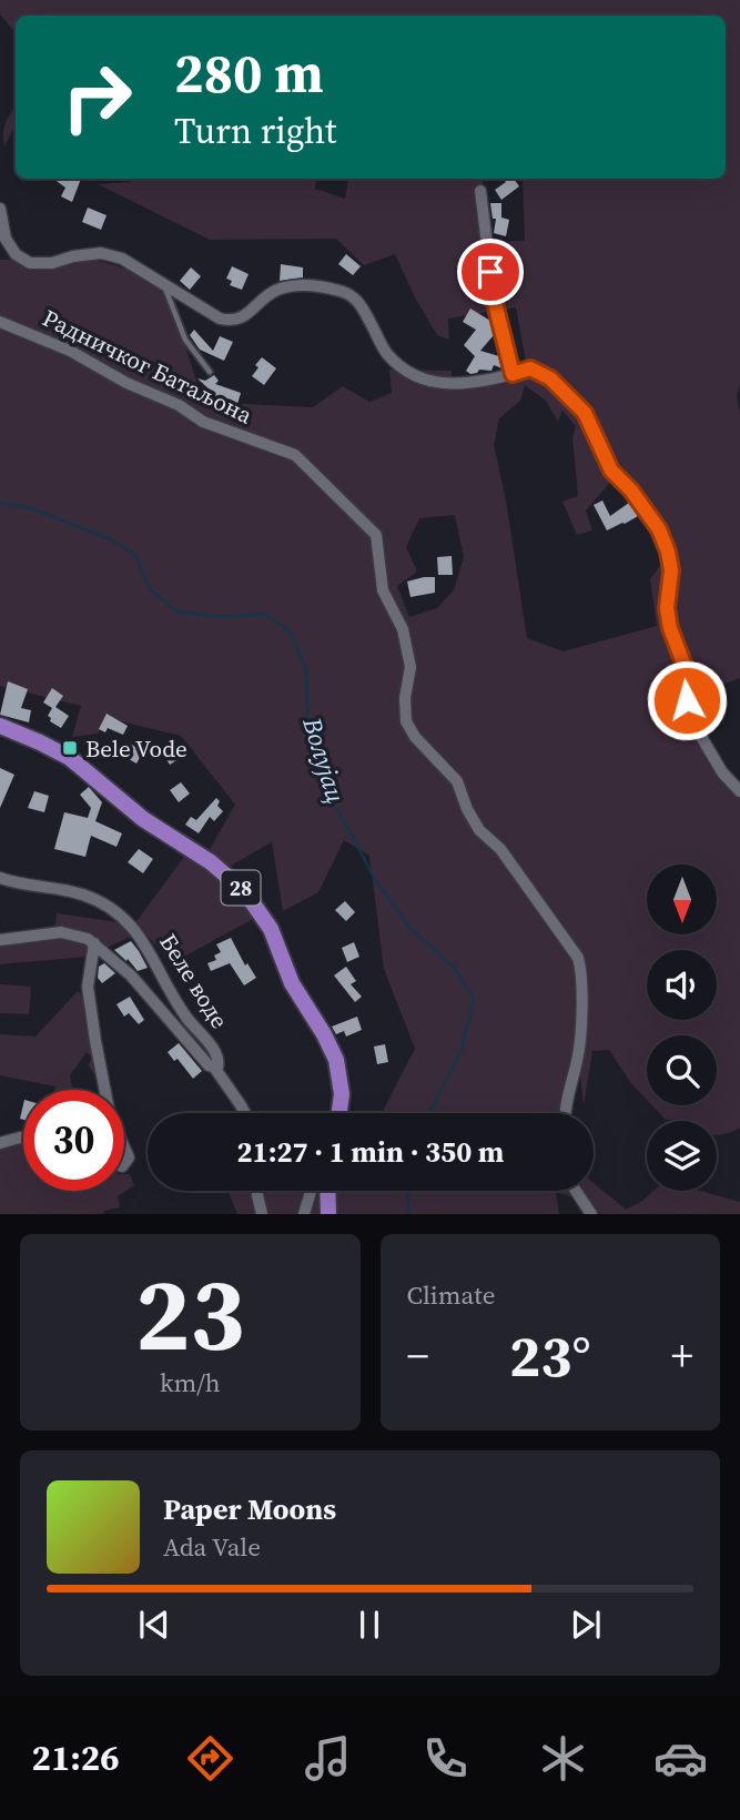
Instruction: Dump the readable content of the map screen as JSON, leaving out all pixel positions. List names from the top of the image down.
{
  "streets": {
    "main road": ["28"],
    "street": ["Радничког Батаљона", "Беле воде"]
  },
  "water": ["Волујац"],
  "places": {
    "transit": ["Bele Vode"]
  },
  "north": "bottom",
  "page": {
    "turn": ["280 m", "Turn right"],
    "limit": "30",
    "trip": "21:27 · 1 min · 350 m",
    "tile": [
      ["23", "km/h"],
      "Climate"
    ],
    "heat": ["−", "23°", "+"],
    "song": ["Paper Moons", "Ada Vale"],
    "tabs": "21:26"
  }
}
